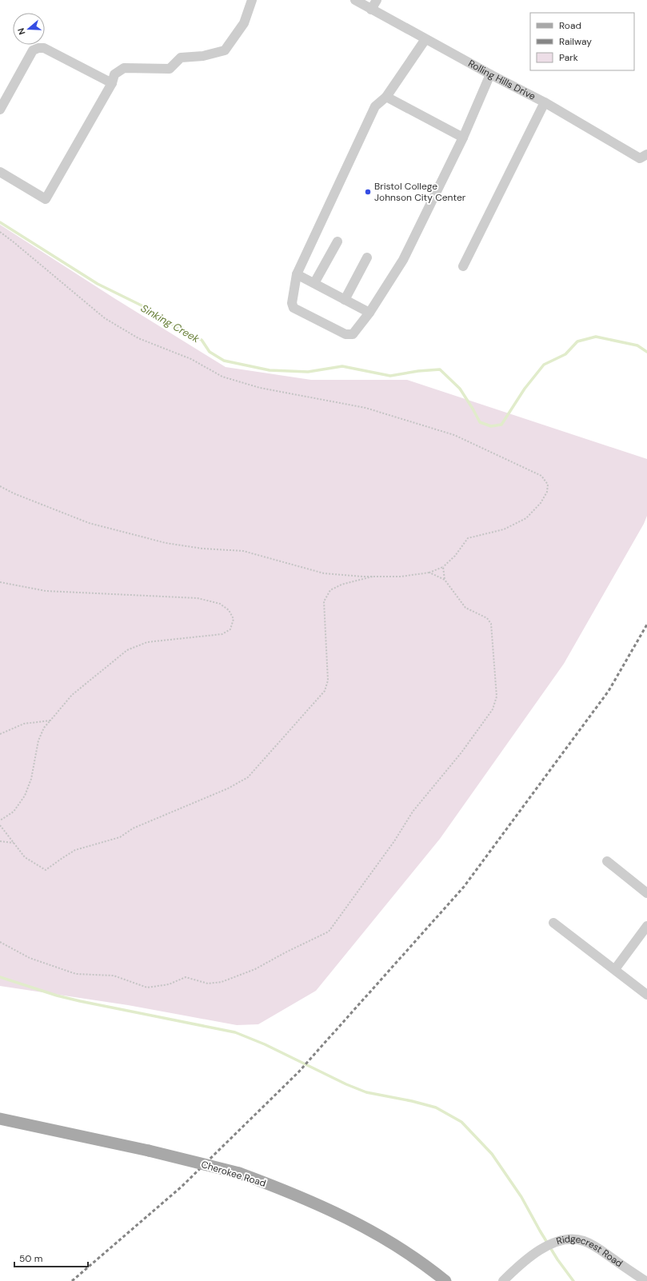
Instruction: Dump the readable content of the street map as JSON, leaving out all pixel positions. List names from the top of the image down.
{
  "streets": {
    "main road": ["Cherokee Road"],
    "street": ["Rolling Hills Drive", "Ridgecrest Road"]
  },
  "water": ["Sinking Creek"],
  "places": ["Bristol College Johnson City Center"],
  "legend": ["Road", "Railway", "Park"],
  "scale_bar": "50 m",
  "north": "left"
}
